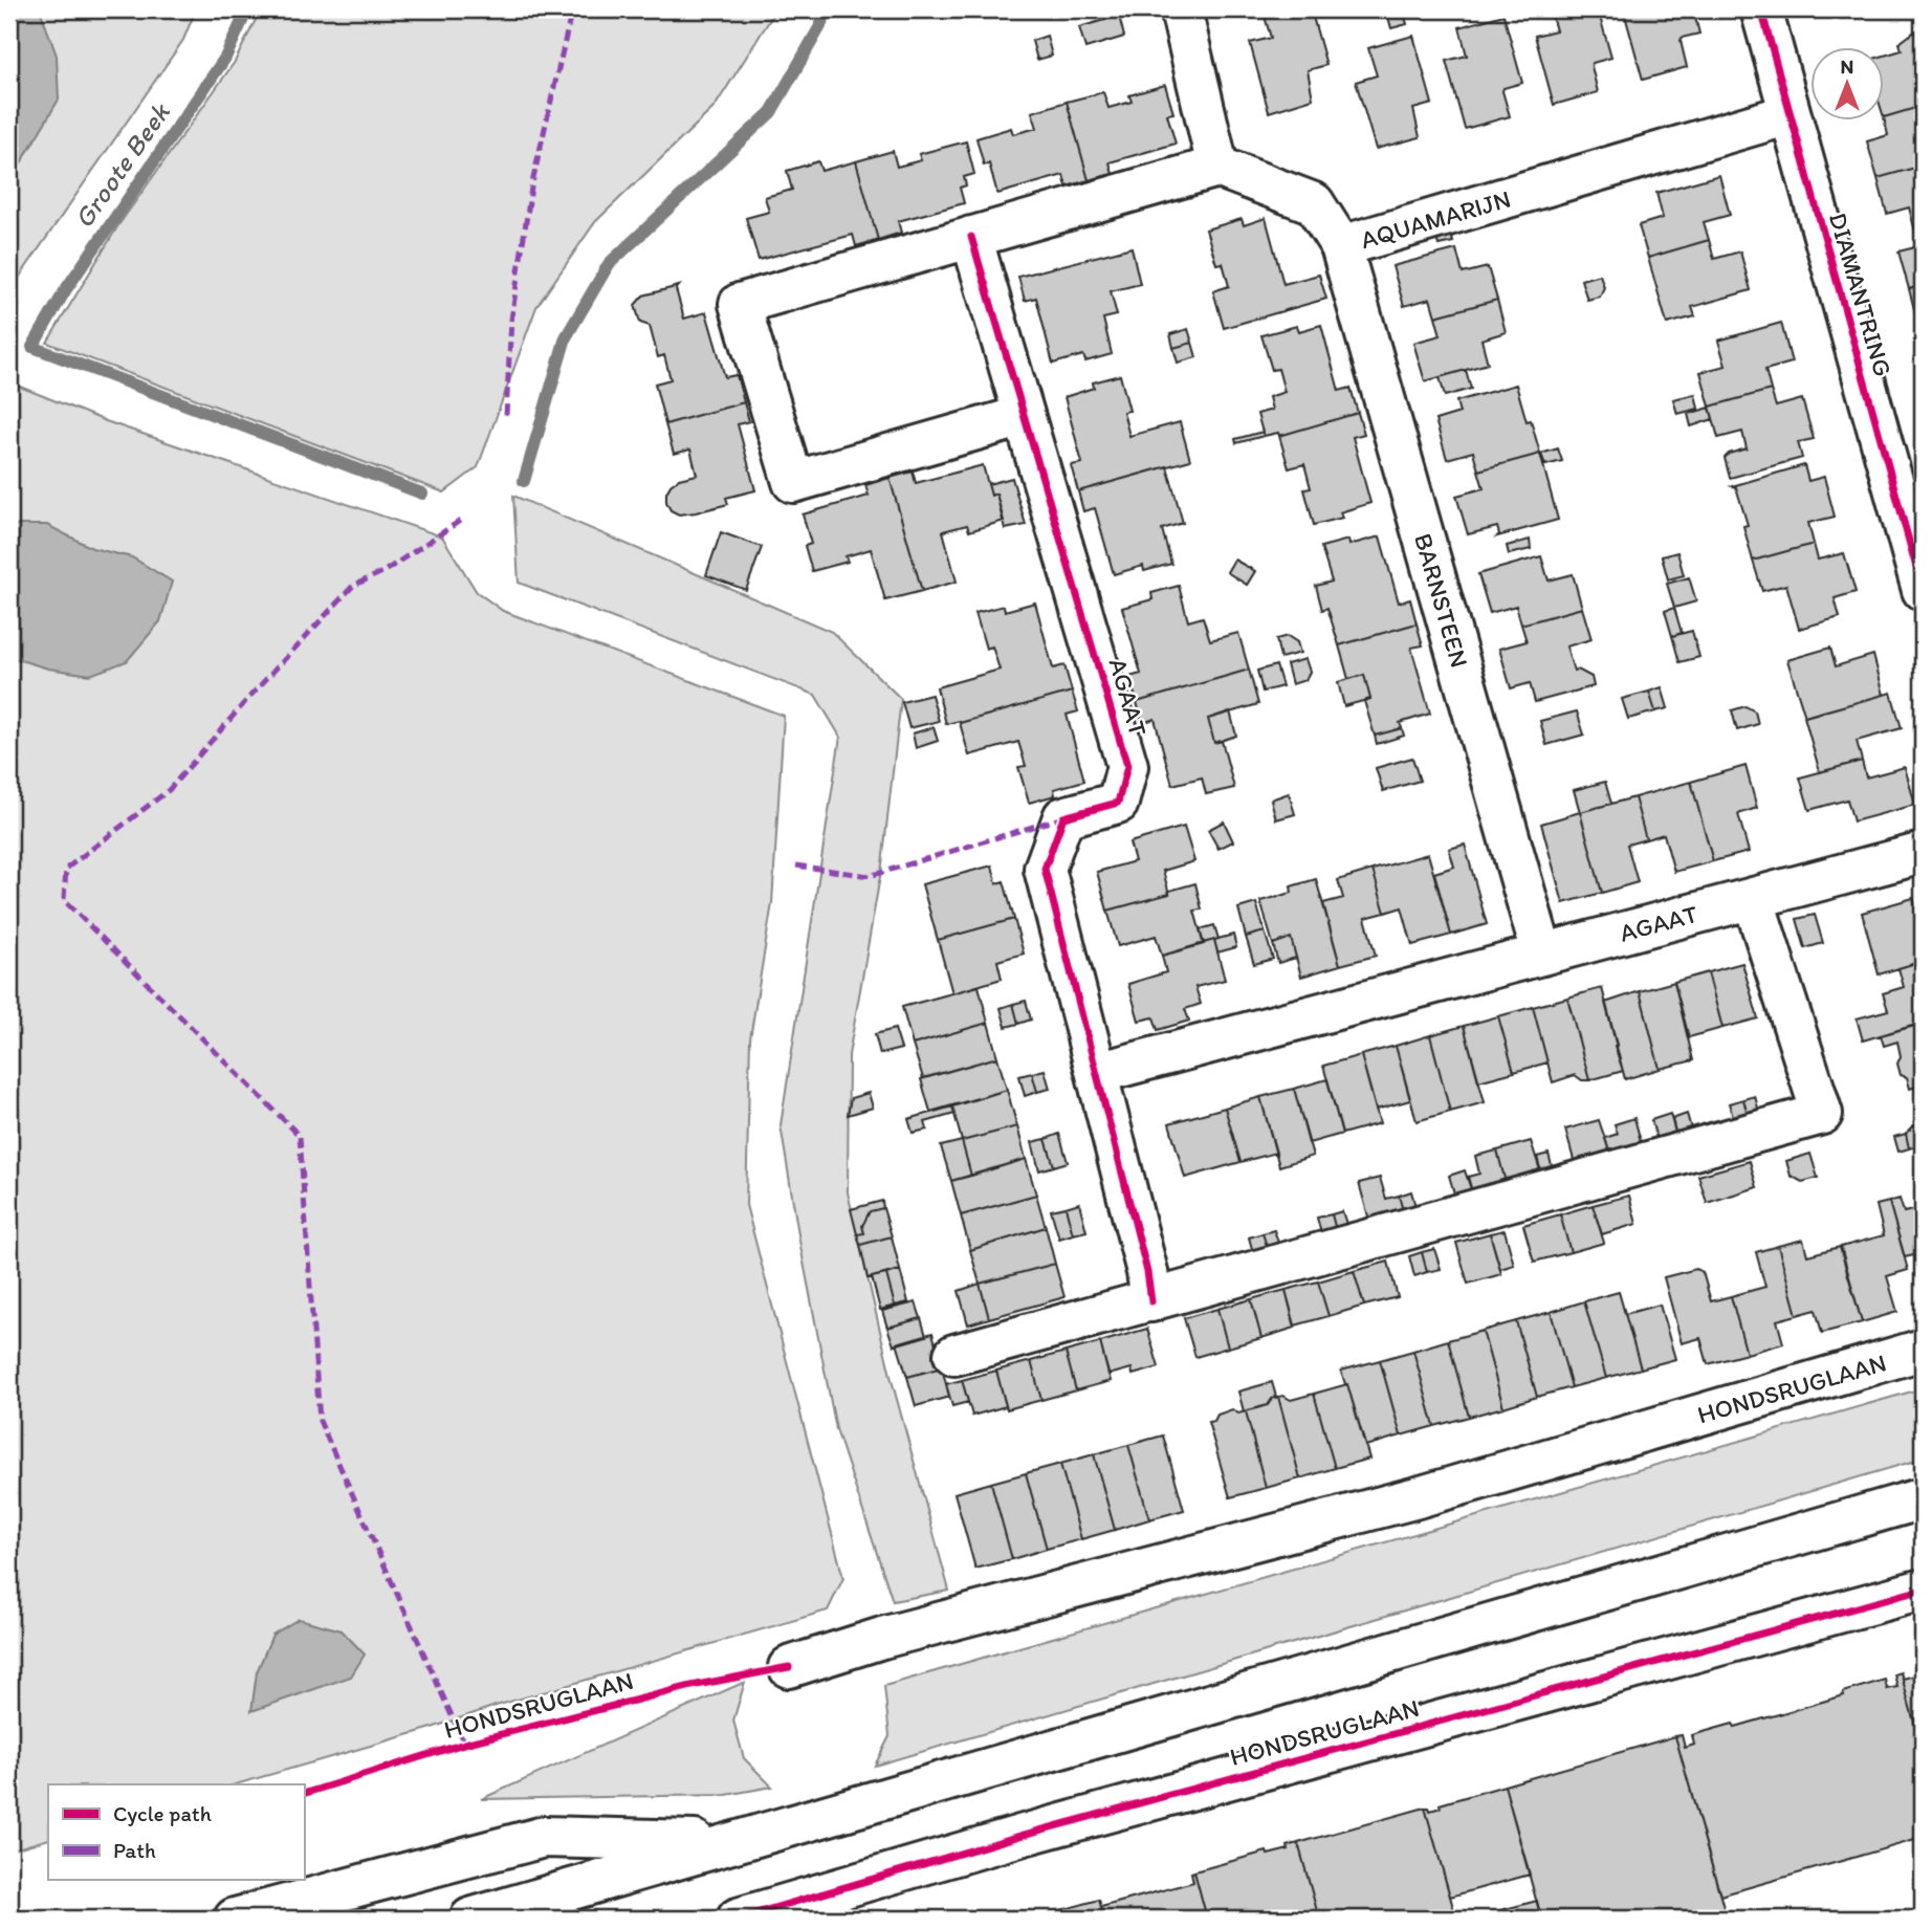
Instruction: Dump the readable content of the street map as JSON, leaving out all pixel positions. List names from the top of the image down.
{
  "streets": {
    "street": [
      "AQUAMARIJN",
      "DIAMANTRING",
      "BARNSTEEN",
      "AGAAT",
      "HONDSRUGLAAN"
    ]
  },
  "crossings": [
    ["AQUAMARIJN", "DIAMANTRING"],
    ["AQUAMARIJN", "BARNSTEEN"],
    ["BARNSTEEN", "AGAAT"]
  ],
  "water": ["Groote Beek"],
  "legend": ["Cycle path", "Path"],
  "north": "top"
}
